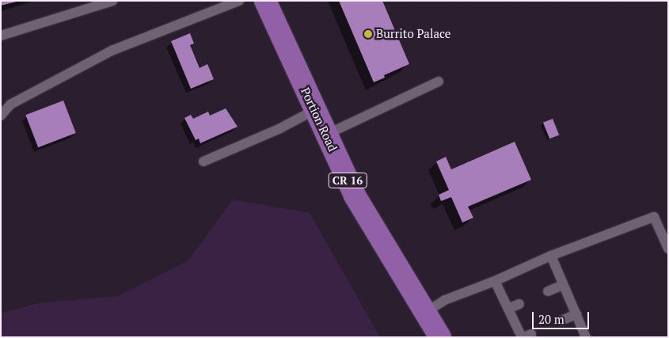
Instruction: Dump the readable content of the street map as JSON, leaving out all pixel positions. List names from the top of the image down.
{
  "streets": {
    "main road": ["Portion Road", "CR 16"]
  },
  "places": ["Burrito Palace"],
  "scale_bar": "20 m"
}
